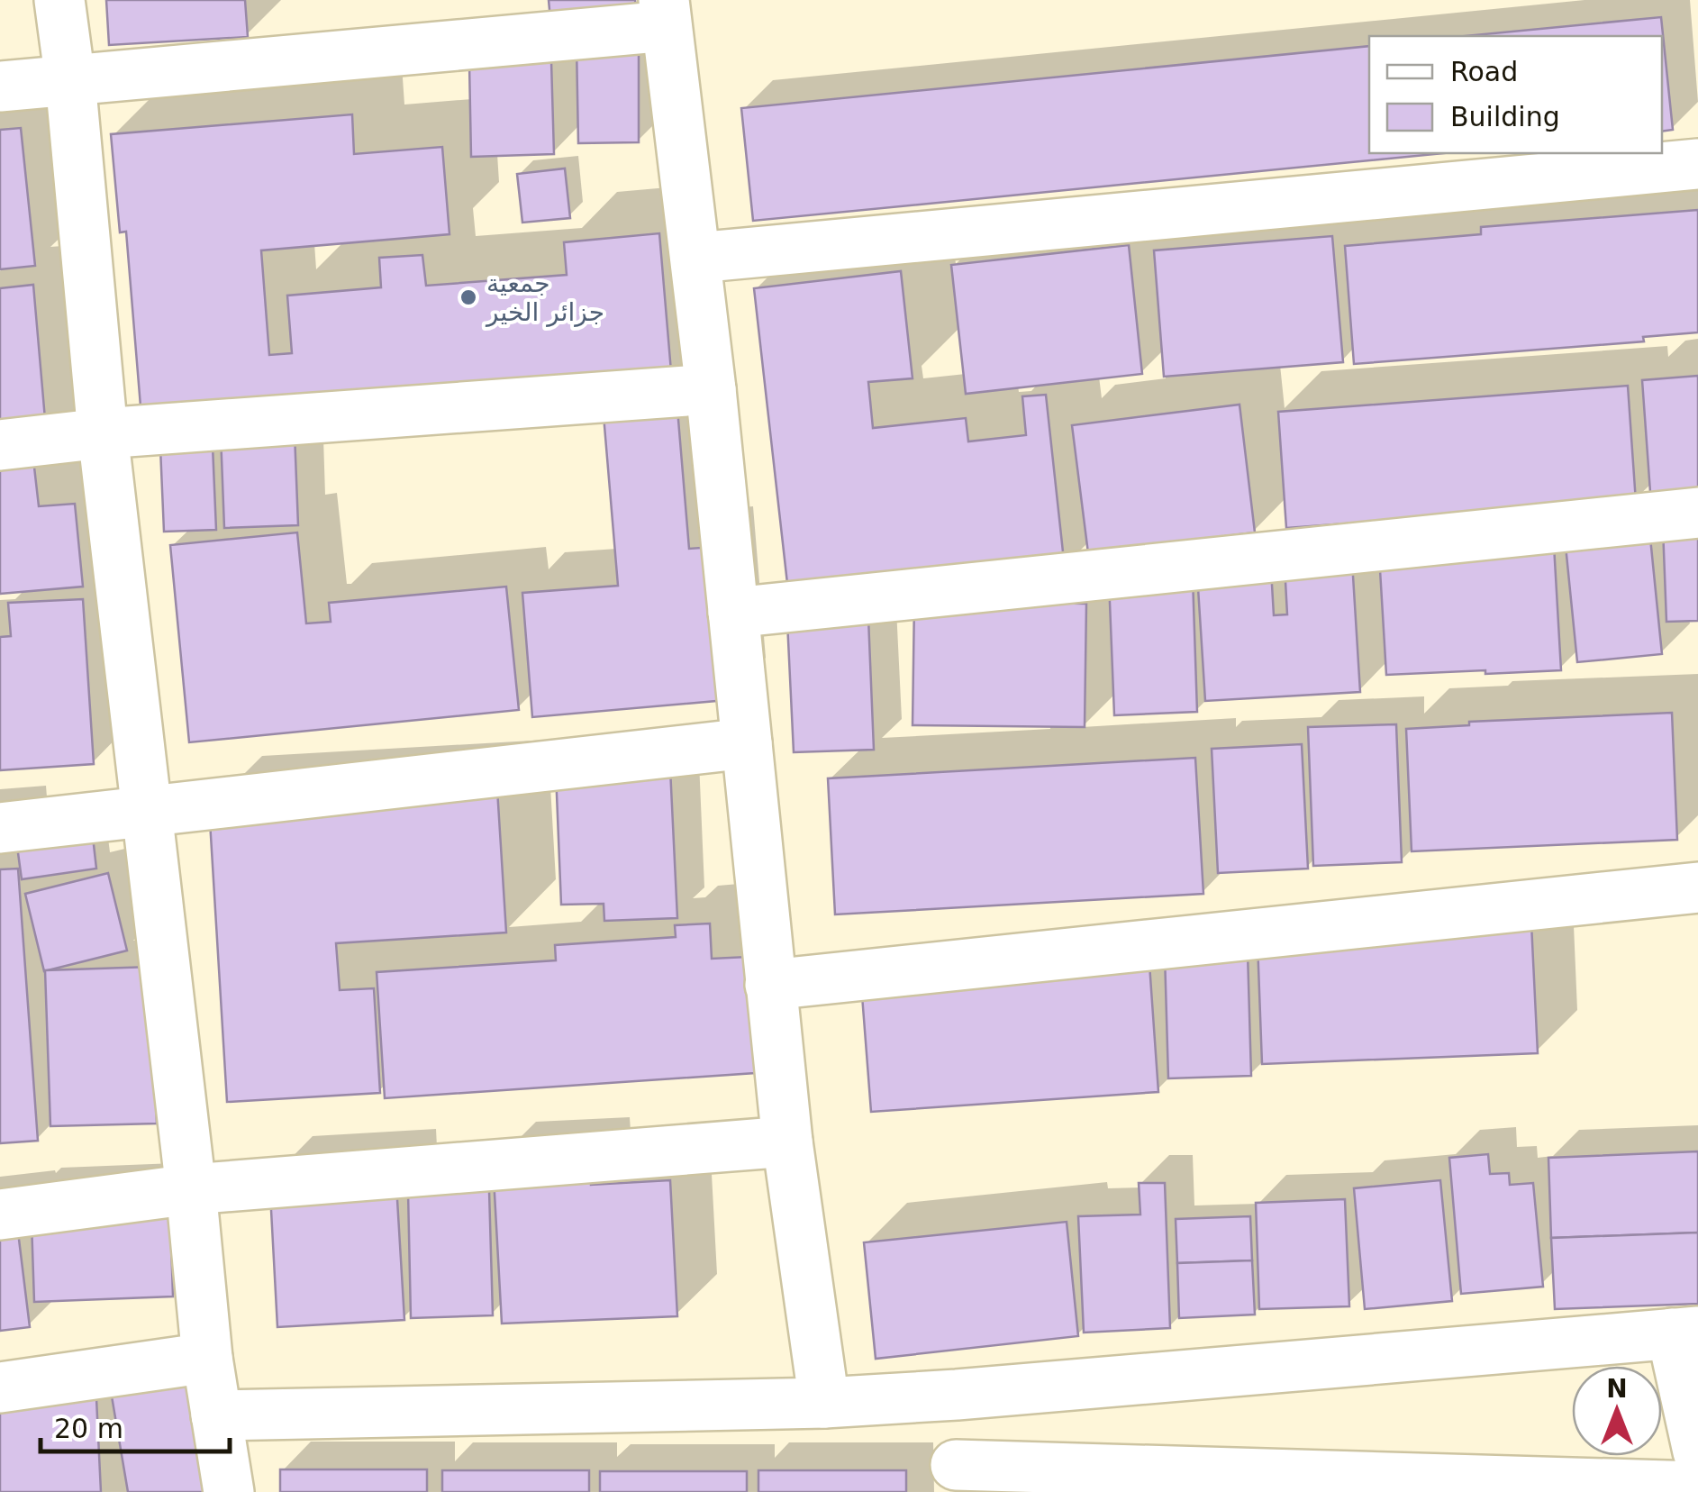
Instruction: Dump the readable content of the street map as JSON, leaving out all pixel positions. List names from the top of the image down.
{
  "places": ["جمعية جزائر الخير"],
  "legend": ["Road", "Building"],
  "scale_bar": "20 m",
  "north": "top"
}
